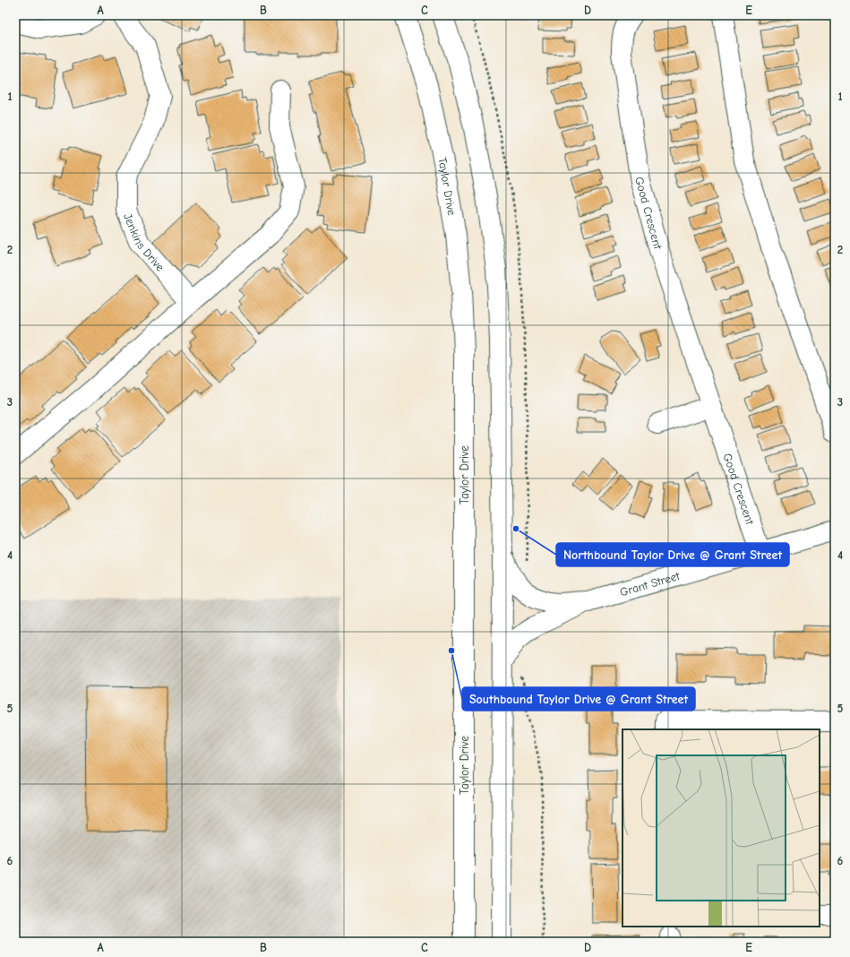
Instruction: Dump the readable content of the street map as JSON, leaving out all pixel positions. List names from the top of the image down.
{
  "streets": {
    "main road": [
      "Taylor Drive",
      "Good Crescent",
      "Jenkins Drive",
      "Grant Street"
    ]
  },
  "crossings": [
    ["Good Crescent", "Grant Street"]
  ],
  "places": ["Northbound Taylor Drive @ Grant Street", "Southbound Taylor Drive @ Grant Street"],
  "grid": {
    "columns": [
      "A",
      "B",
      "C",
      "D",
      "E"
    ],
    "rows": [
      "1",
      "2",
      "3",
      "4",
      "5",
      "6"
    ]
  }
}
